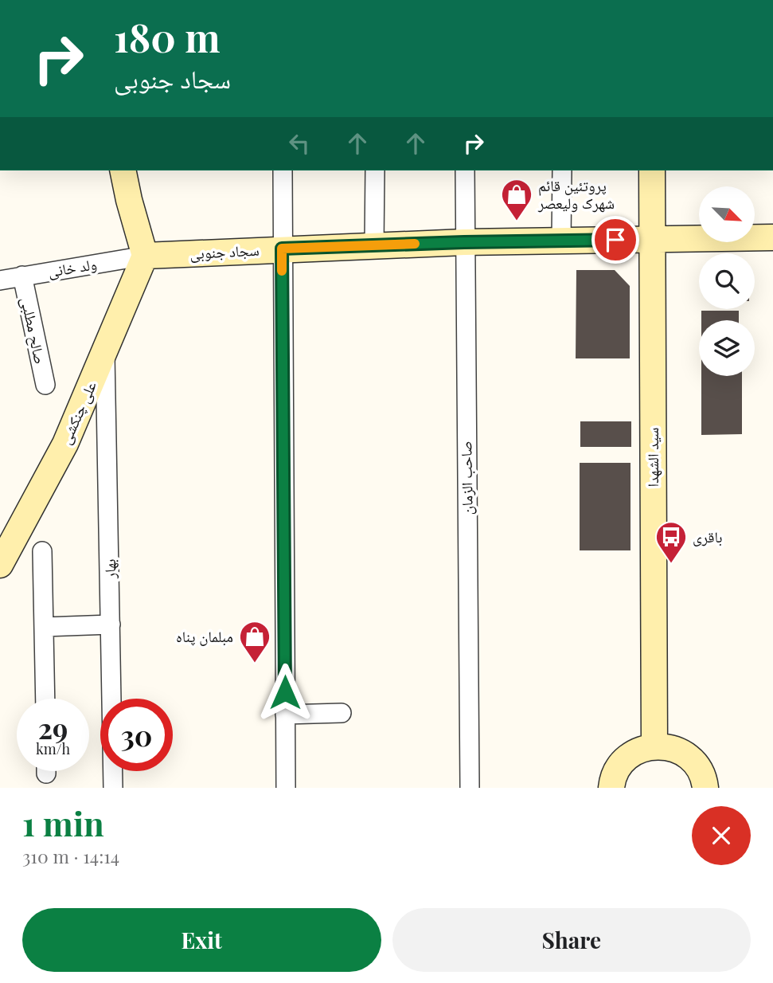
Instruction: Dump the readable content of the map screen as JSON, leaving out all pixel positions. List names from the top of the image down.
{
  "streets": {
    "street": [
      "سجاد جنوبی",
      "ولد خانی",
      "صالح مطلبی",
      "علی چنکشی",
      "سید الشهدا",
      "صاحب الزمان",
      "بهار"
    ]
  },
  "crossings": [
    ["سجاد جنوبی", "ولد خانی"],
    ["سجاد جنوبی", "علی چنکشی"],
    ["سجاد جنوبی", "سید الشهدا"],
    ["سجاد جنوبی", "صاحب الزمان"],
    ["ولد خانی", "صالح مطلبی"],
    ["ولد خانی", "علی چنکشی"],
    ["علی چنکشی", "بهار"]
  ],
  "places": {
    "shop": ["پروتئین قائم شهرک ولیعصر", "مبلمان پناه"],
    "bus stop": ["باقری"]
  },
  "north": "bottom right",
  "page": {
    "turn": ["180 m", "سجاد جنوبی"],
    "speed": "29 km/h",
    "limit": "30",
    "heading": ["1 min", "310 m · 14:14"],
    "buttons": ["Exit", "Share"]
  }
}
